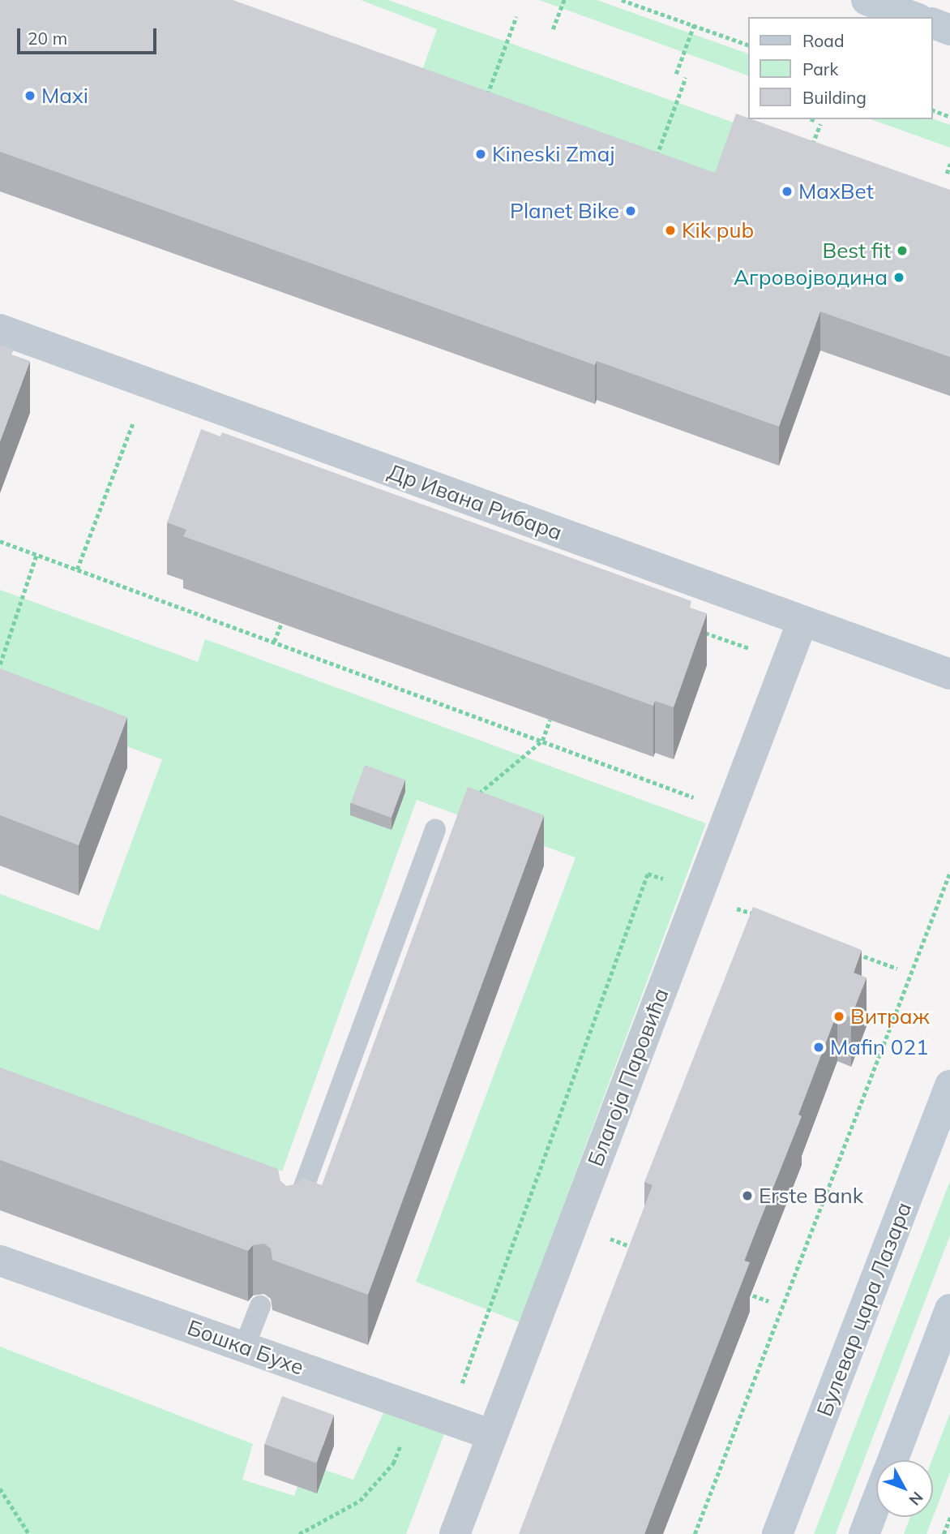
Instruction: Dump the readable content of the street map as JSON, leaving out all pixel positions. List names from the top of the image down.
{
  "streets": {
    "main road": ["Булевар цара Лазара"],
    "street": ["Др Ивана Рибара", "Благоја Паровића", "Бошка Бухе"]
  },
  "crossings": [
    ["Др Ивана Рибара", "Благоја Паровића"],
    ["Благоја Паровића", "Бошка Бухе"]
  ],
  "places": [
    "Maxi",
    "Kineski Zmaj",
    "MaxBet",
    "Planet Bike",
    "Kik pub",
    "Best fit",
    "Агровојводина",
    "Витраж",
    "Mafin 021",
    "Erste Bank"
  ],
  "legend": ["Road", "Park", "Building"],
  "scale_bar": "20 m",
  "north": "bottom right"
}
